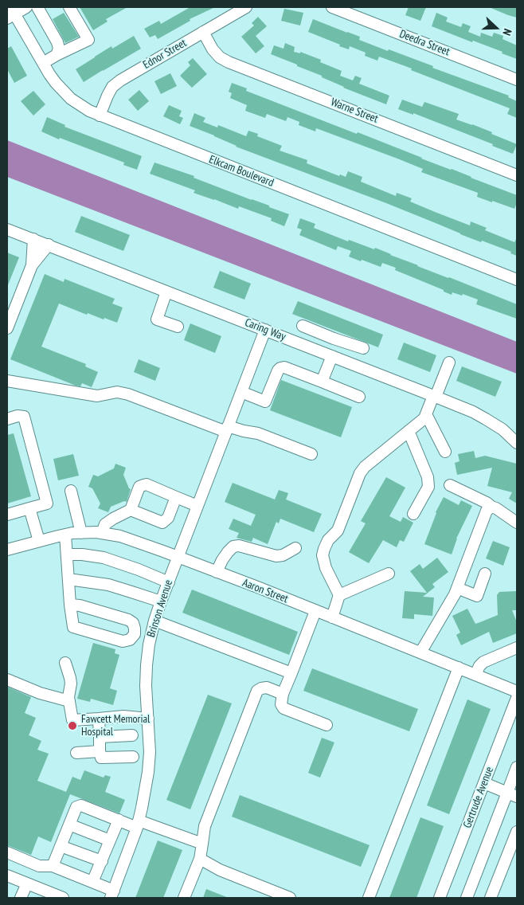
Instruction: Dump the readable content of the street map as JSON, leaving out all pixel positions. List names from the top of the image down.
{
  "streets": {
    "street": [
      "Deedra Street",
      "Ednor Street",
      "Warne Street",
      "Elkcam Boulevard",
      "Caring Way",
      "Aaron Street",
      "Brinson Avenue",
      "Gertrude Avenue"
    ]
  },
  "crossings": [
    ["Ednor Street", "Warne Street"],
    ["Ednor Street", "Elkcam Boulevard"],
    ["Caring Way", "Brinson Avenue"],
    ["Aaron Street", "Brinson Avenue"]
  ],
  "places": ["Fawcett Memorial Hospital"],
  "north": "right"
}
